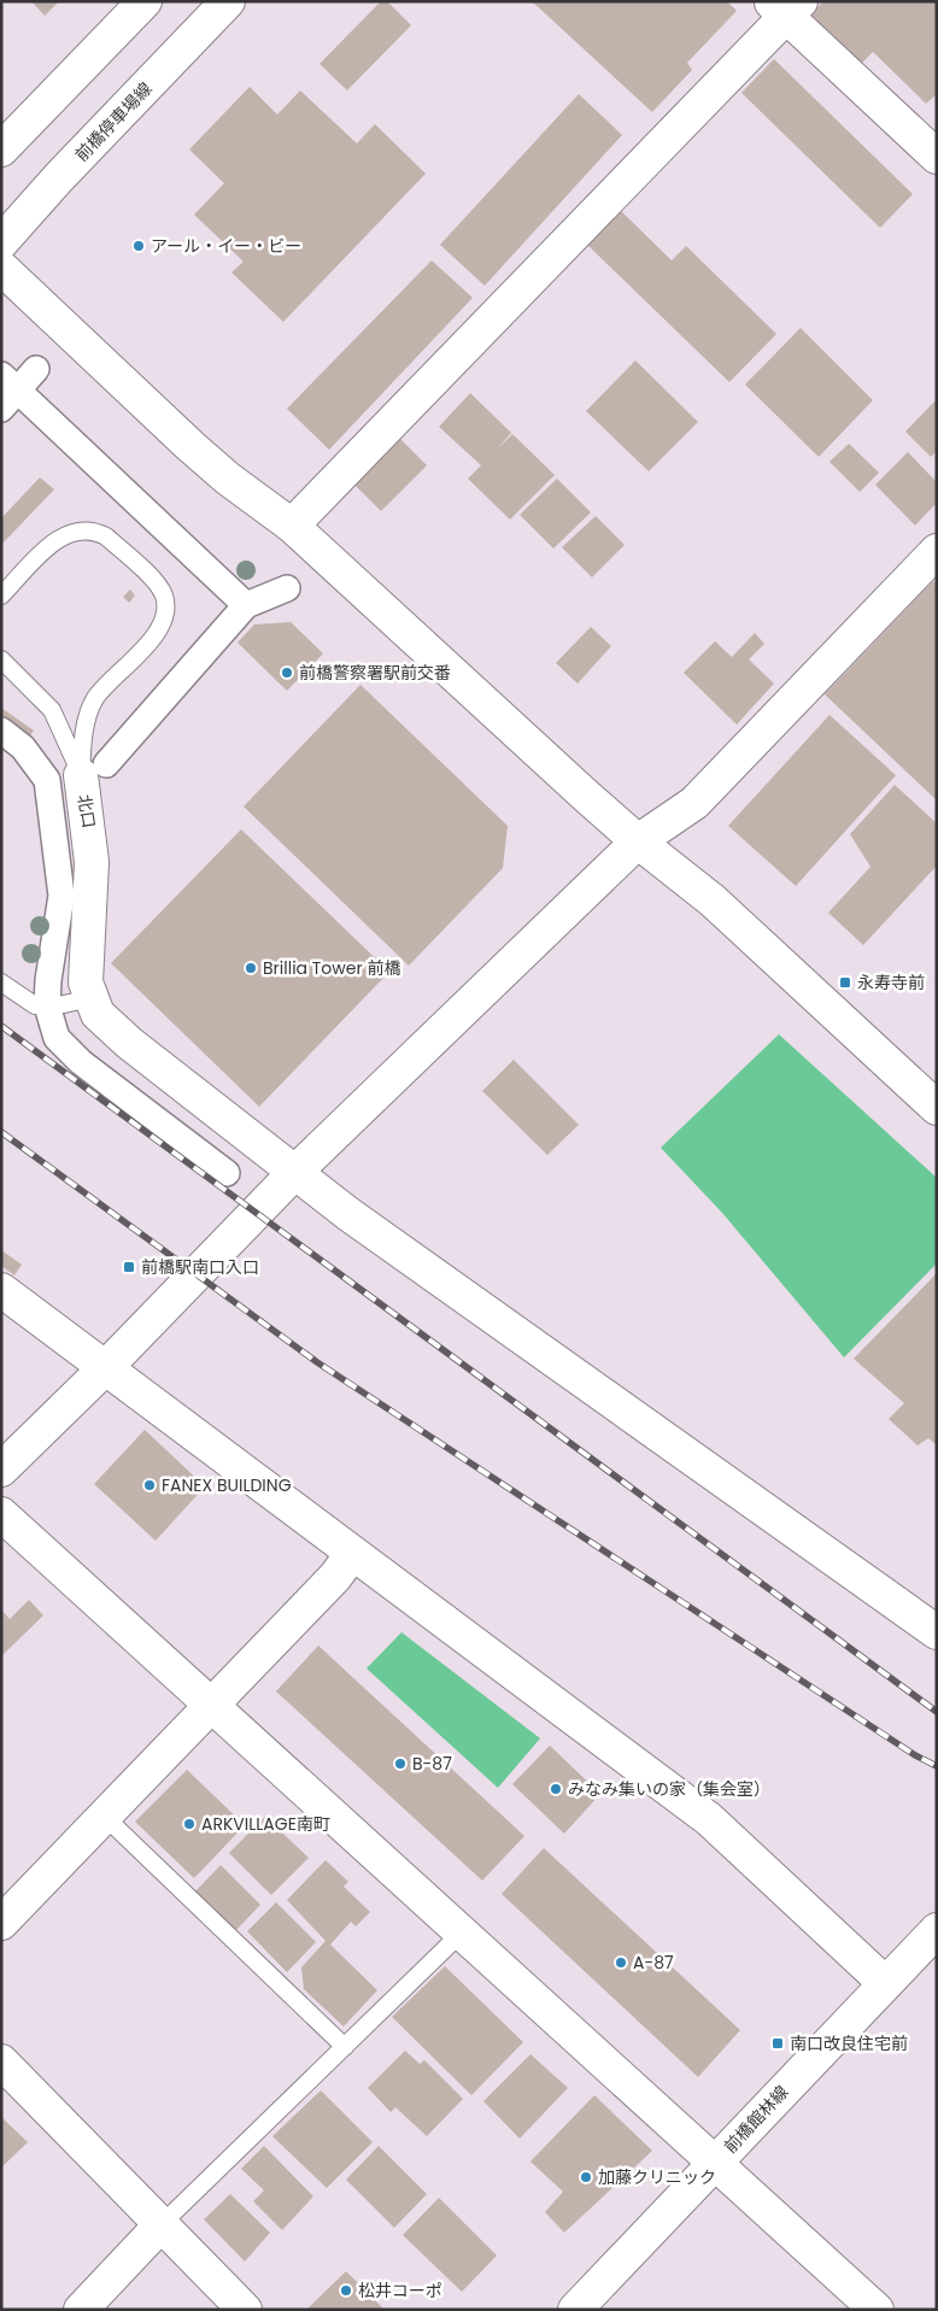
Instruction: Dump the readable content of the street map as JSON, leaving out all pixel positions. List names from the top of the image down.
{
  "streets": {
    "street": ["前橋停車場線", "北口", "前橋館林線"]
  },
  "places": {
    "other": [
      "アール・イー・ビー",
      "前橋警察署駅前交番",
      "Brillia Tower 前橋",
      "FANEX BUILDING",
      "B-87",
      "みなみ集いの家（集会室）",
      "ARKVILLAGE南町",
      "A-87",
      "加藤クリニック",
      "松井コーポ"
    ],
    "transit": ["永寿寺前", "前橋駅南口入口", "南口改良住宅前"]
  }
}
